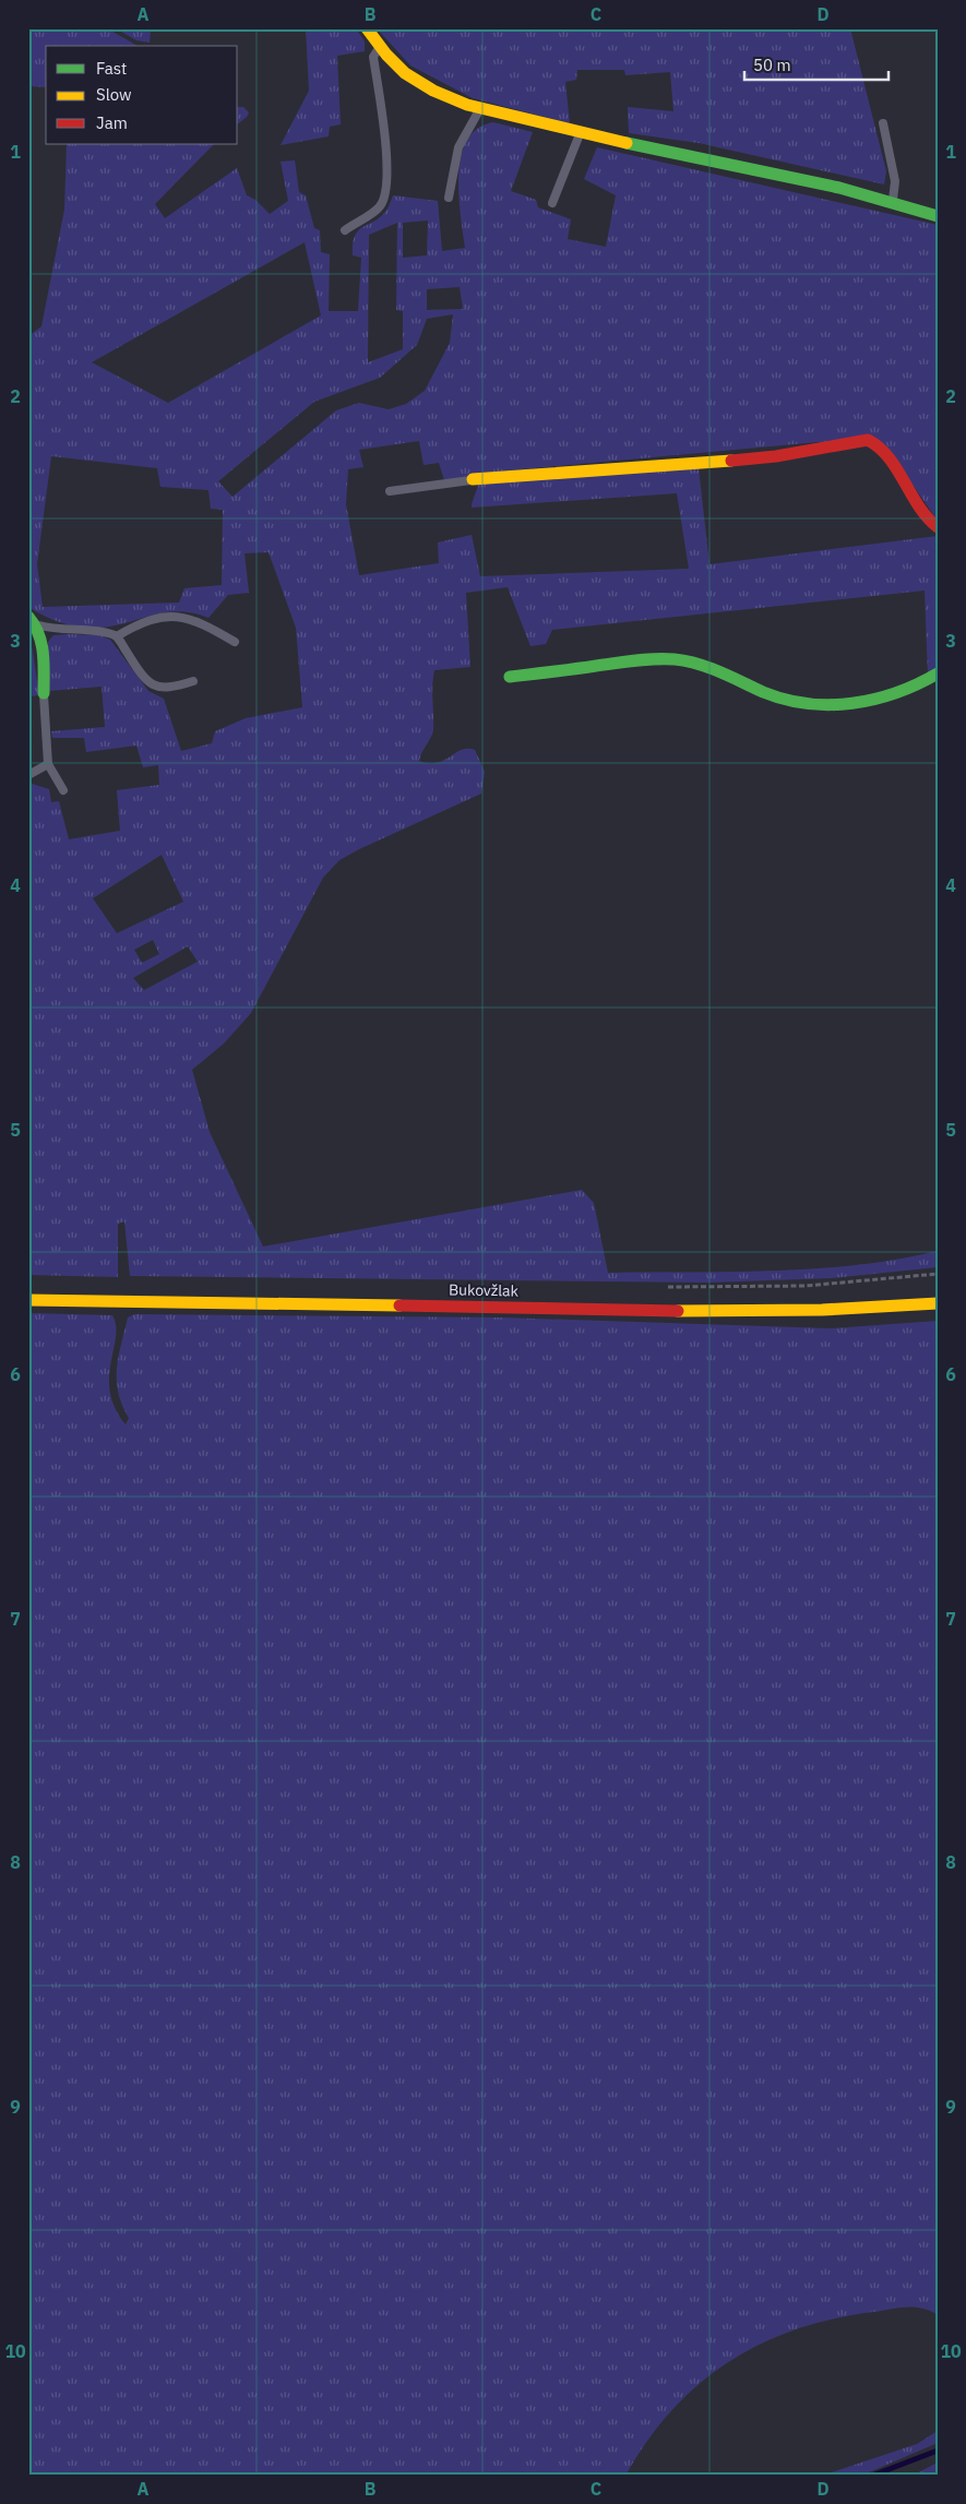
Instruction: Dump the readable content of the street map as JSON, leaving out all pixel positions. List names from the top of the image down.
{
  "streets": {
    "street": ["Bukovžlak"]
  },
  "legend": ["Fast", "Slow", "Jam"],
  "scale_bar": "50 m",
  "grid": {
    "columns": [
      "A",
      "B",
      "C",
      "D"
    ],
    "rows": [
      "1",
      "2",
      "3",
      "4",
      "5",
      "6",
      "7",
      "8",
      "9",
      "10"
    ]
  }
}
